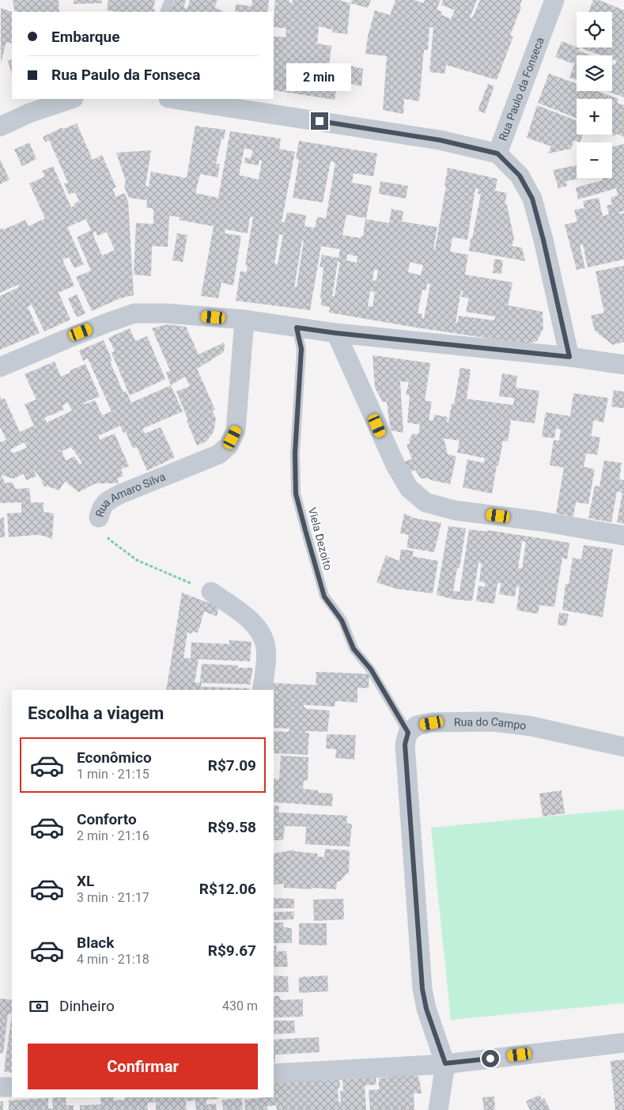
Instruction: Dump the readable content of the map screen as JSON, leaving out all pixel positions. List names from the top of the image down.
{
  "streets": {
    "street": ["Rua Paulo da Fonseca", "Rua Amaro Silva", "Rua do Campo"],
    "lane": ["Viela Dezoito"]
  },
  "crossings": [
    ["Viela Dezoito", "Rua do Campo"]
  ],
  "page": {
    "map_buttons": ["+", "−"],
    "banner": ["Embarque", "Rua Paulo da Fonseca"],
    "bubble": "2 min",
    "heading": "Escolha a viagem",
    "list": [
      {
        "name": "Econômico",
        "note": "1 min · 21:15",
        "value": "R$7.09"
      },
      {
        "name": "Conforto",
        "note": "2 min · 21:16",
        "value": "R$9.58"
      },
      {
        "name": "XL",
        "note": "3 min · 21:17",
        "value": "R$12.06"
      },
      {
        "name": "Black",
        "note": "4 min · 21:18",
        "value": "R$9.67"
      }
    ],
    "pay": ["Dinheiro", "430 m"],
    "buttons": "Confirmar"
  }
}
